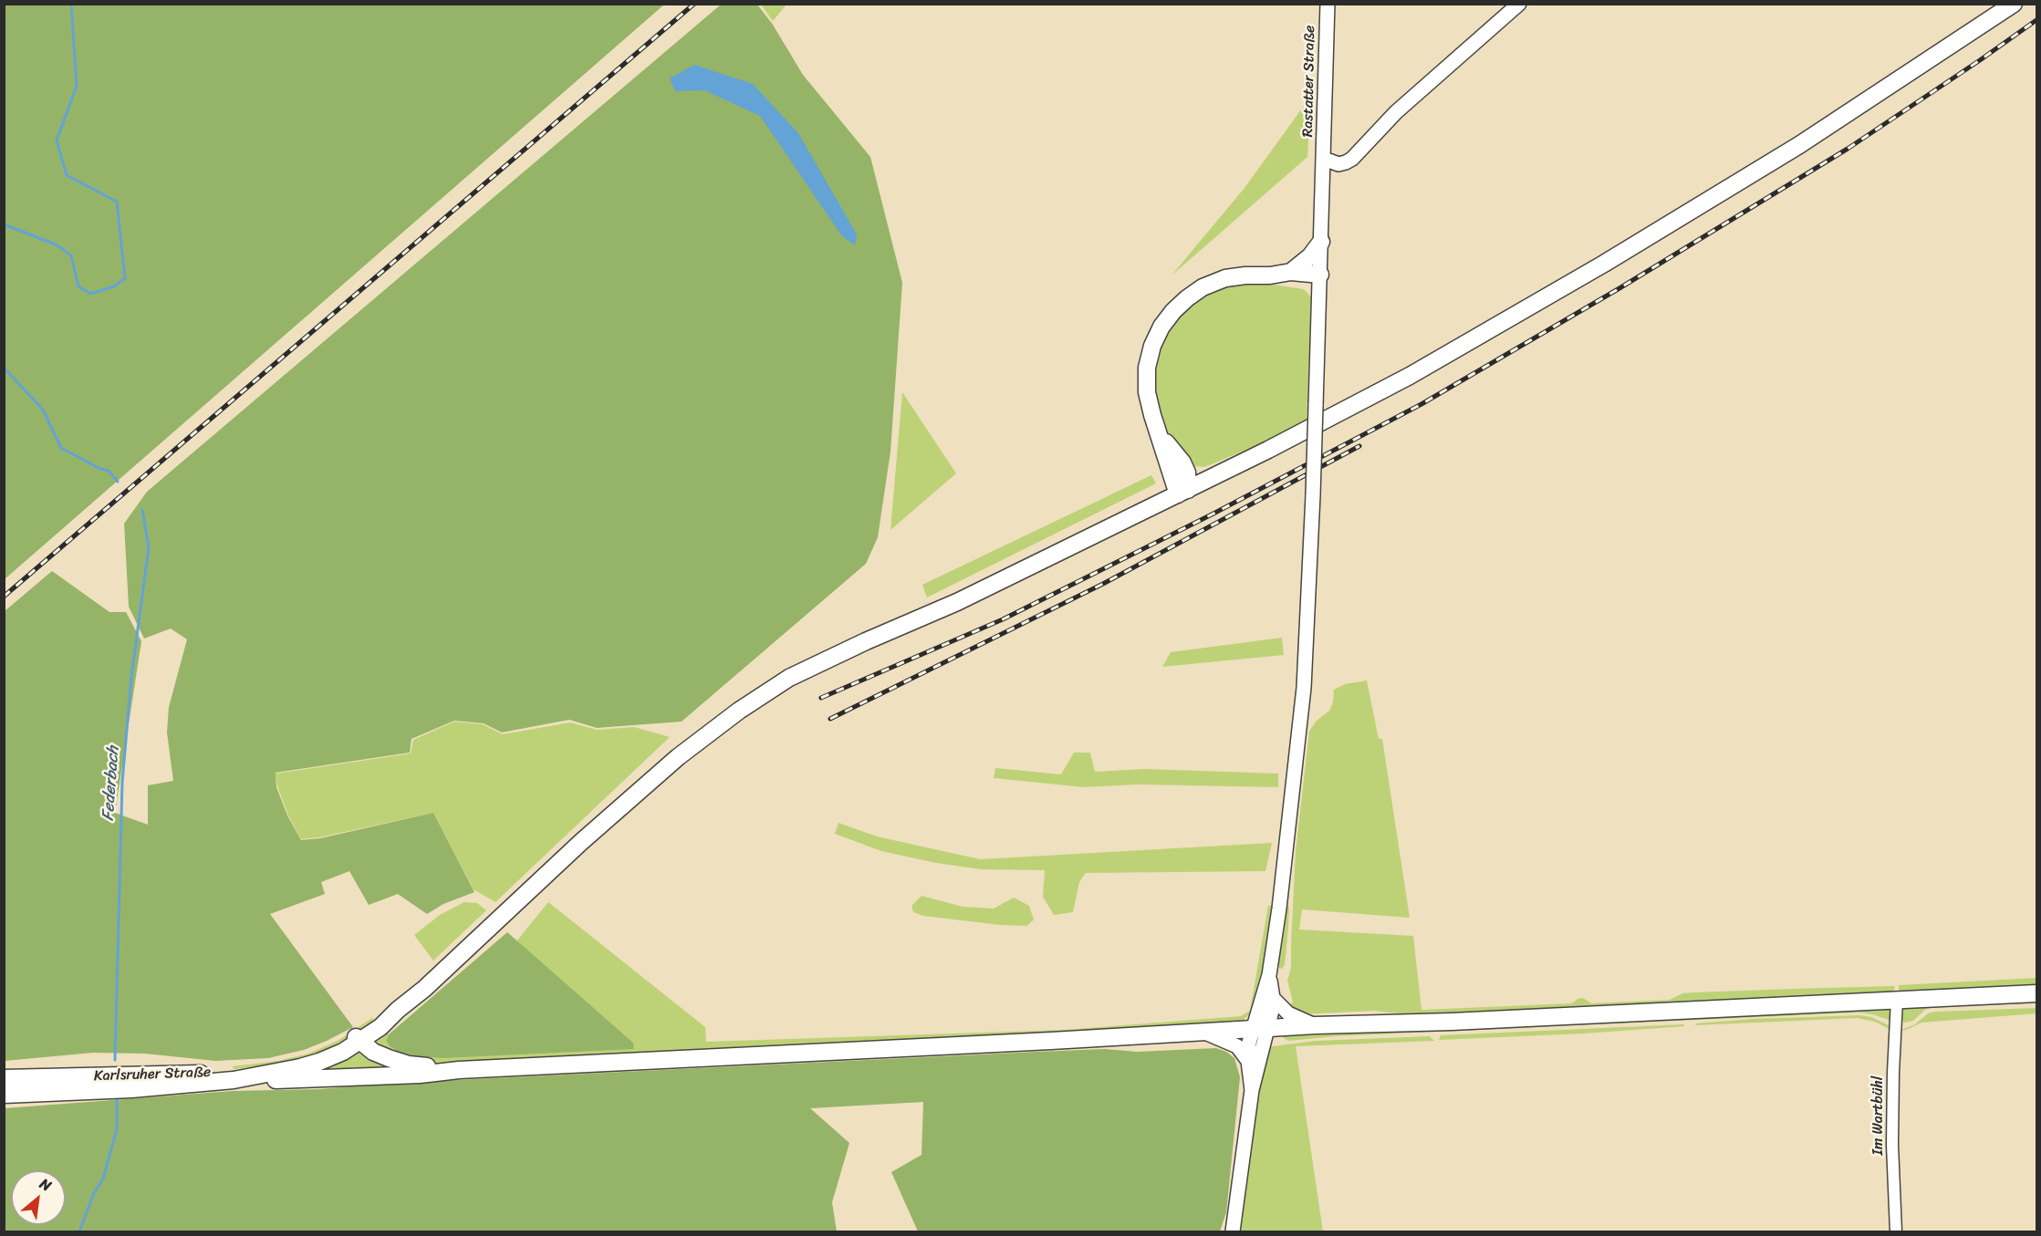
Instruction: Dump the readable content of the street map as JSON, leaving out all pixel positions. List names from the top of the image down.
{
  "streets": {
    "main road": ["Karlsruher Straße"],
    "street": ["Rastatter Straße", "Im Wartbühl"]
  },
  "water": ["Federbach"],
  "north": "top right"
}
